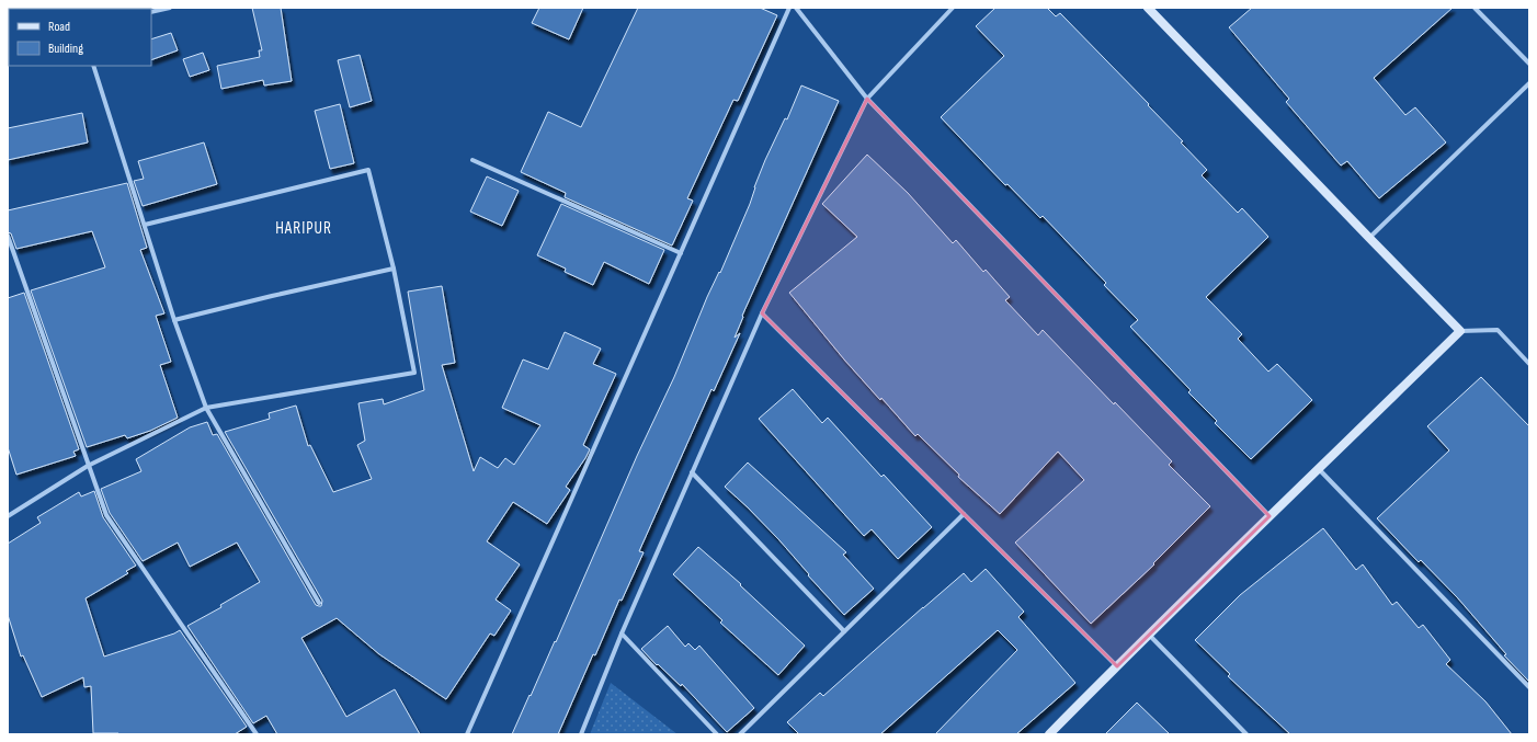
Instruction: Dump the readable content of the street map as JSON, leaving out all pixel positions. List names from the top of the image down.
{
  "districts": ["HARIPUR"],
  "legend": ["Road", "Building"]
}
